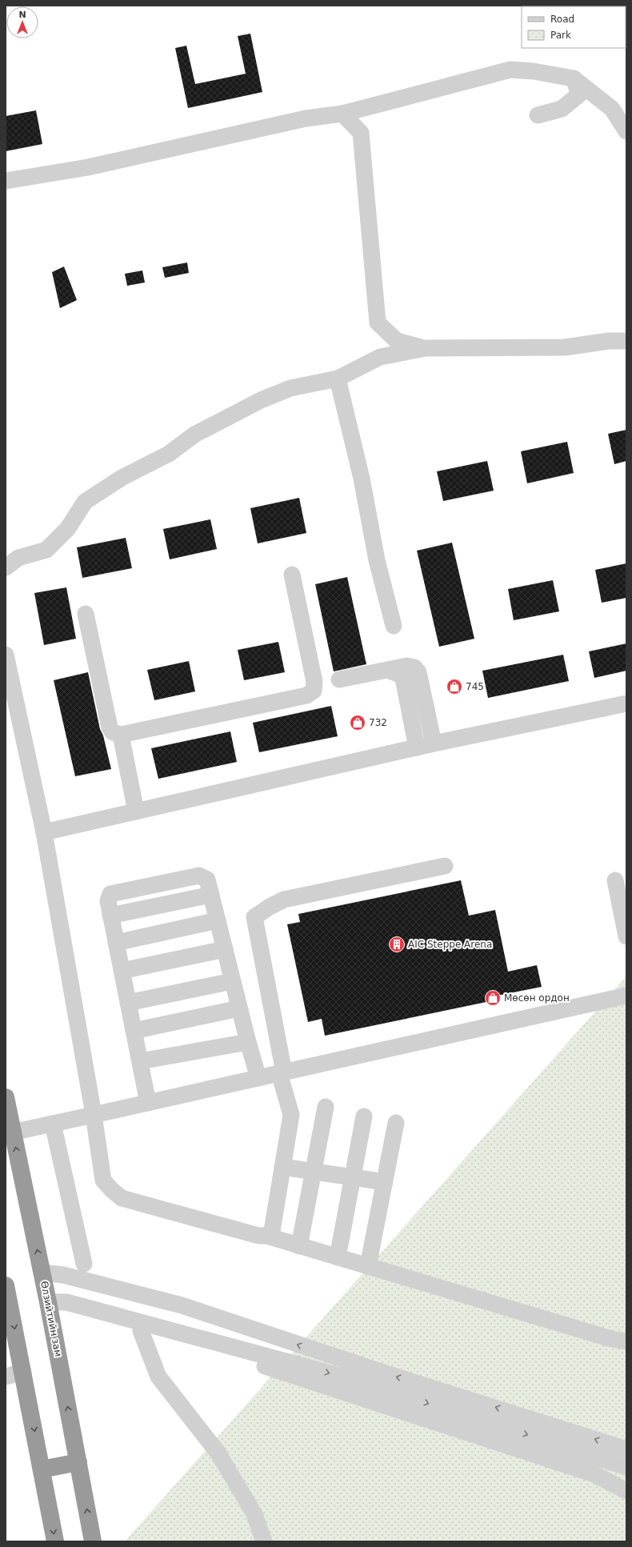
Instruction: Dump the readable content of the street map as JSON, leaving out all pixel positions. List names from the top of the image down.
{
  "streets": {
    "highway": ["Өлзийтийн зам"]
  },
  "places": {
    "shop": ["745", "732", "Мөсөн ордон"],
    "building": ["AIC Steppe Arena"]
  },
  "legend": ["Road", "Park"],
  "north": "top"
}
